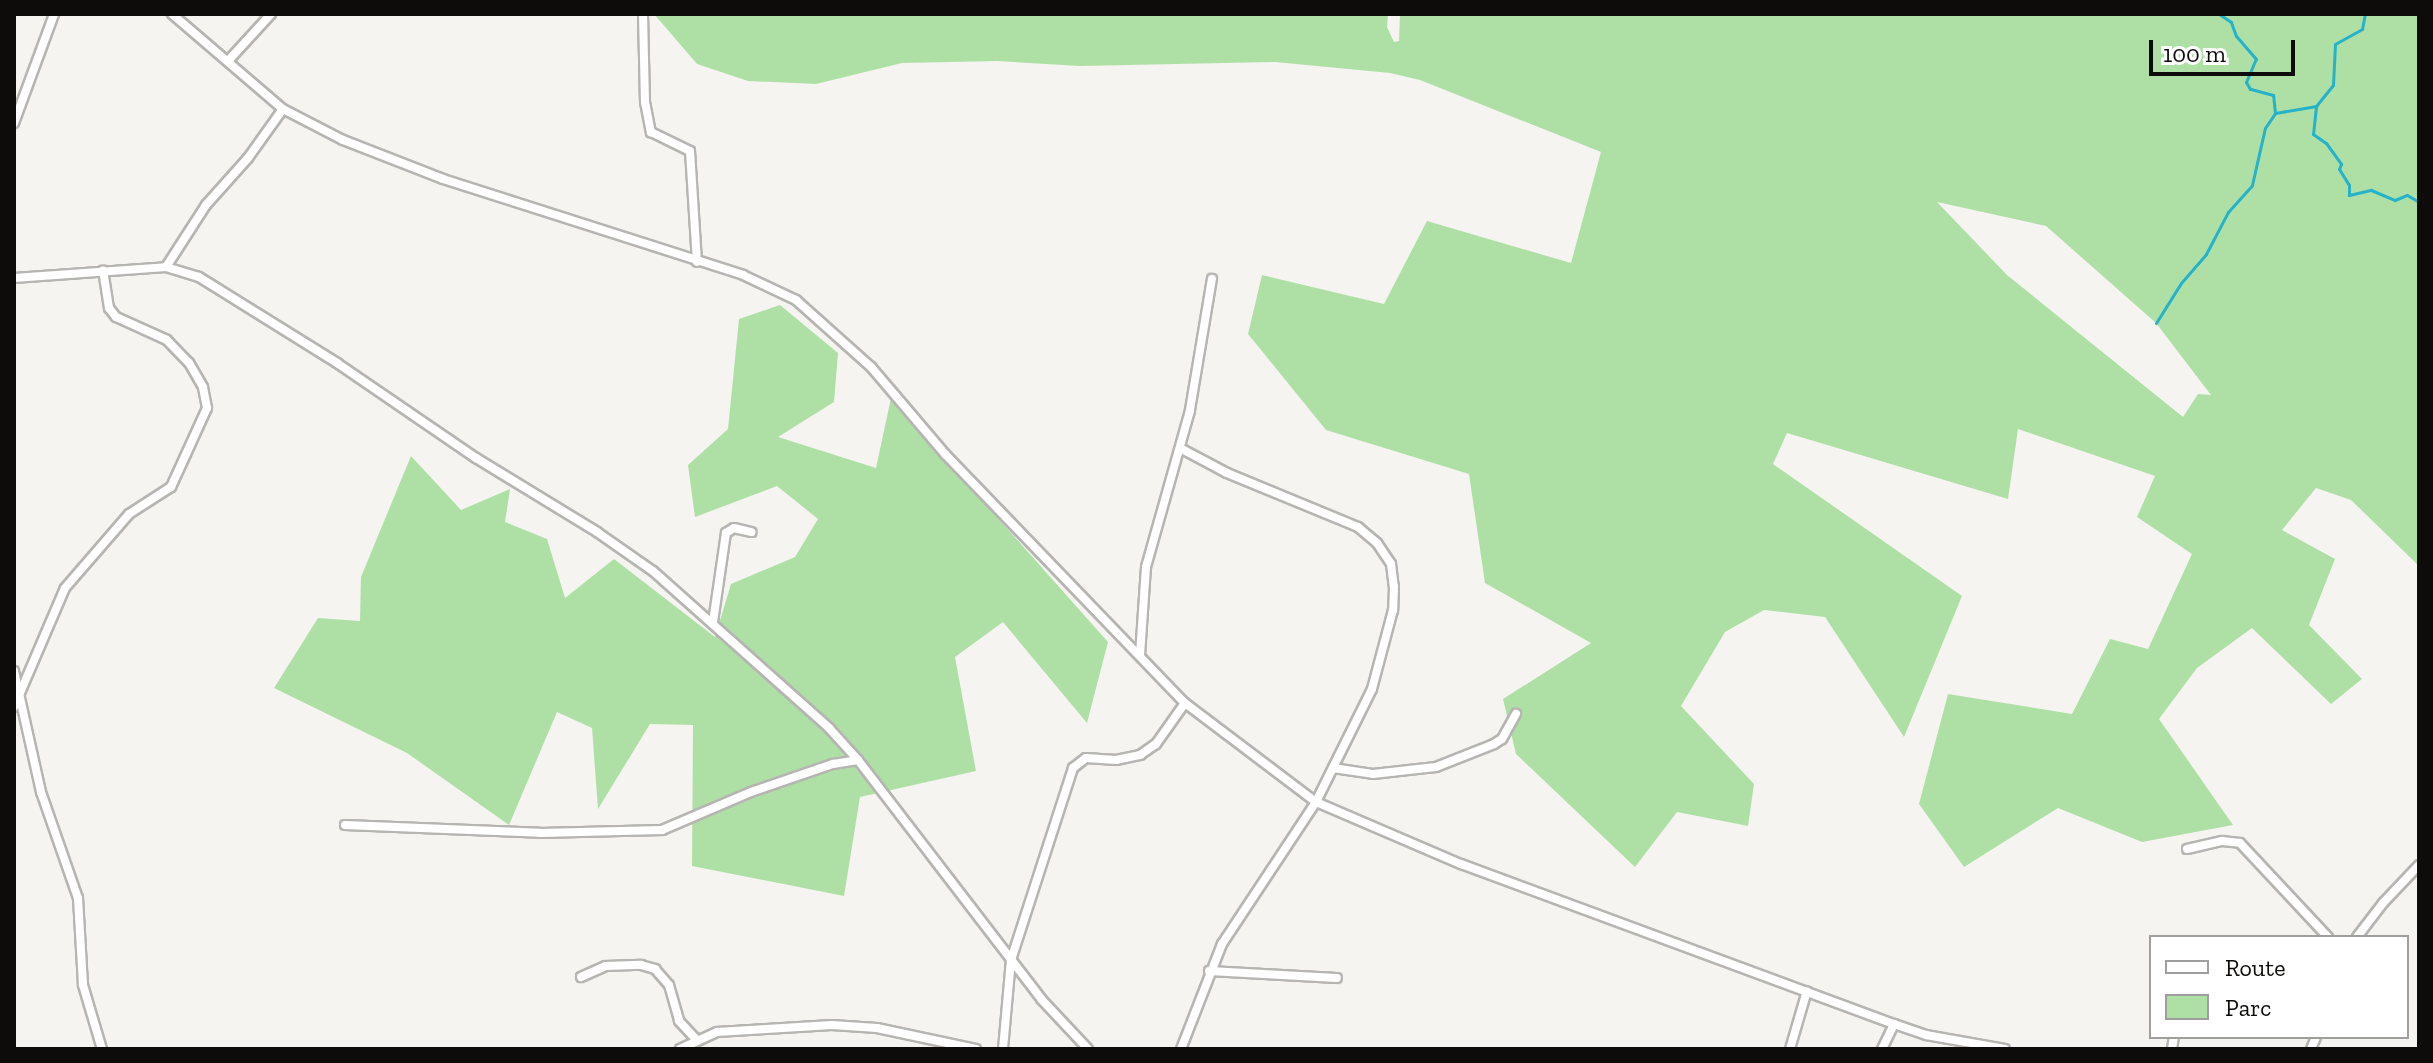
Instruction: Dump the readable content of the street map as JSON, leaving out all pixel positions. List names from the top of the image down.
{
  "legend": ["Route", "Parc"],
  "scale_bar": "100 m"
}
